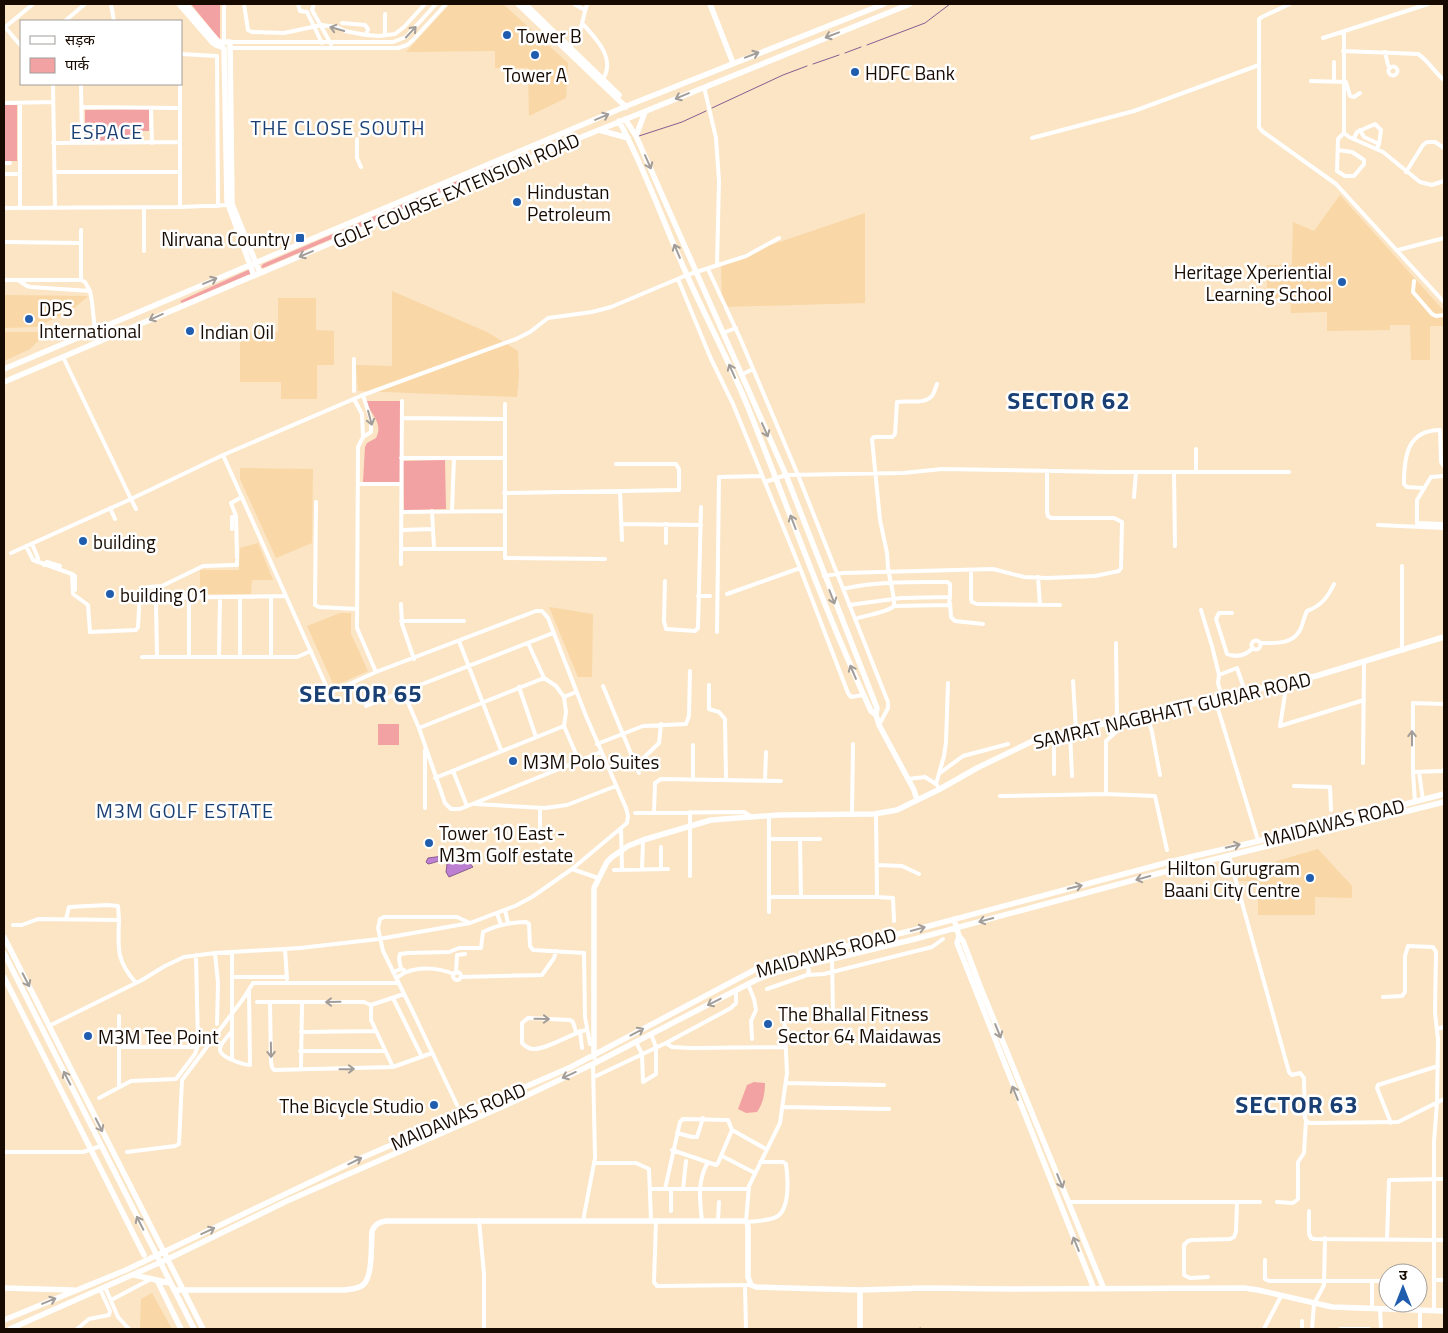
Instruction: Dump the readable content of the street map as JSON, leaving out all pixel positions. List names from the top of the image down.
{
  "streets": {
    "street": ["GOLF COURSE EXTENSION ROAD", "SAMRAT NAGBHATT GURJAR ROAD", "MAIDAWAS ROAD"]
  },
  "crossings": [
    ["SAMRAT NAGBHATT GURJAR ROAD", "MAIDAWAS ROAD"]
  ],
  "districts": [
    "THE CLOSE SOUTH",
    "ESPACE",
    "SECTOR 62",
    "SECTOR 65",
    "M3M GOLF ESTATE",
    "SECTOR 63"
  ],
  "places": {
    "other": [
      "Tower B",
      "Tower A",
      "HDFC Bank",
      "Hindustan Petroleum",
      "Heritage Xperiential Learning School",
      "DPS International",
      "Indian Oil",
      "building",
      "building 01",
      "M3M Polo Suites",
      "Tower 10 East - M3m Golf estate",
      "Hilton Gurugram Baani City Centre",
      "The Bhallal Fitness Sector 64 Maidawas",
      "M3M Tee Point",
      "The Bicycle Studio"
    ],
    "transit": ["Nirvana Country"]
  },
  "legend": ["सड़क", "पार्क"],
  "north": "top"
}
